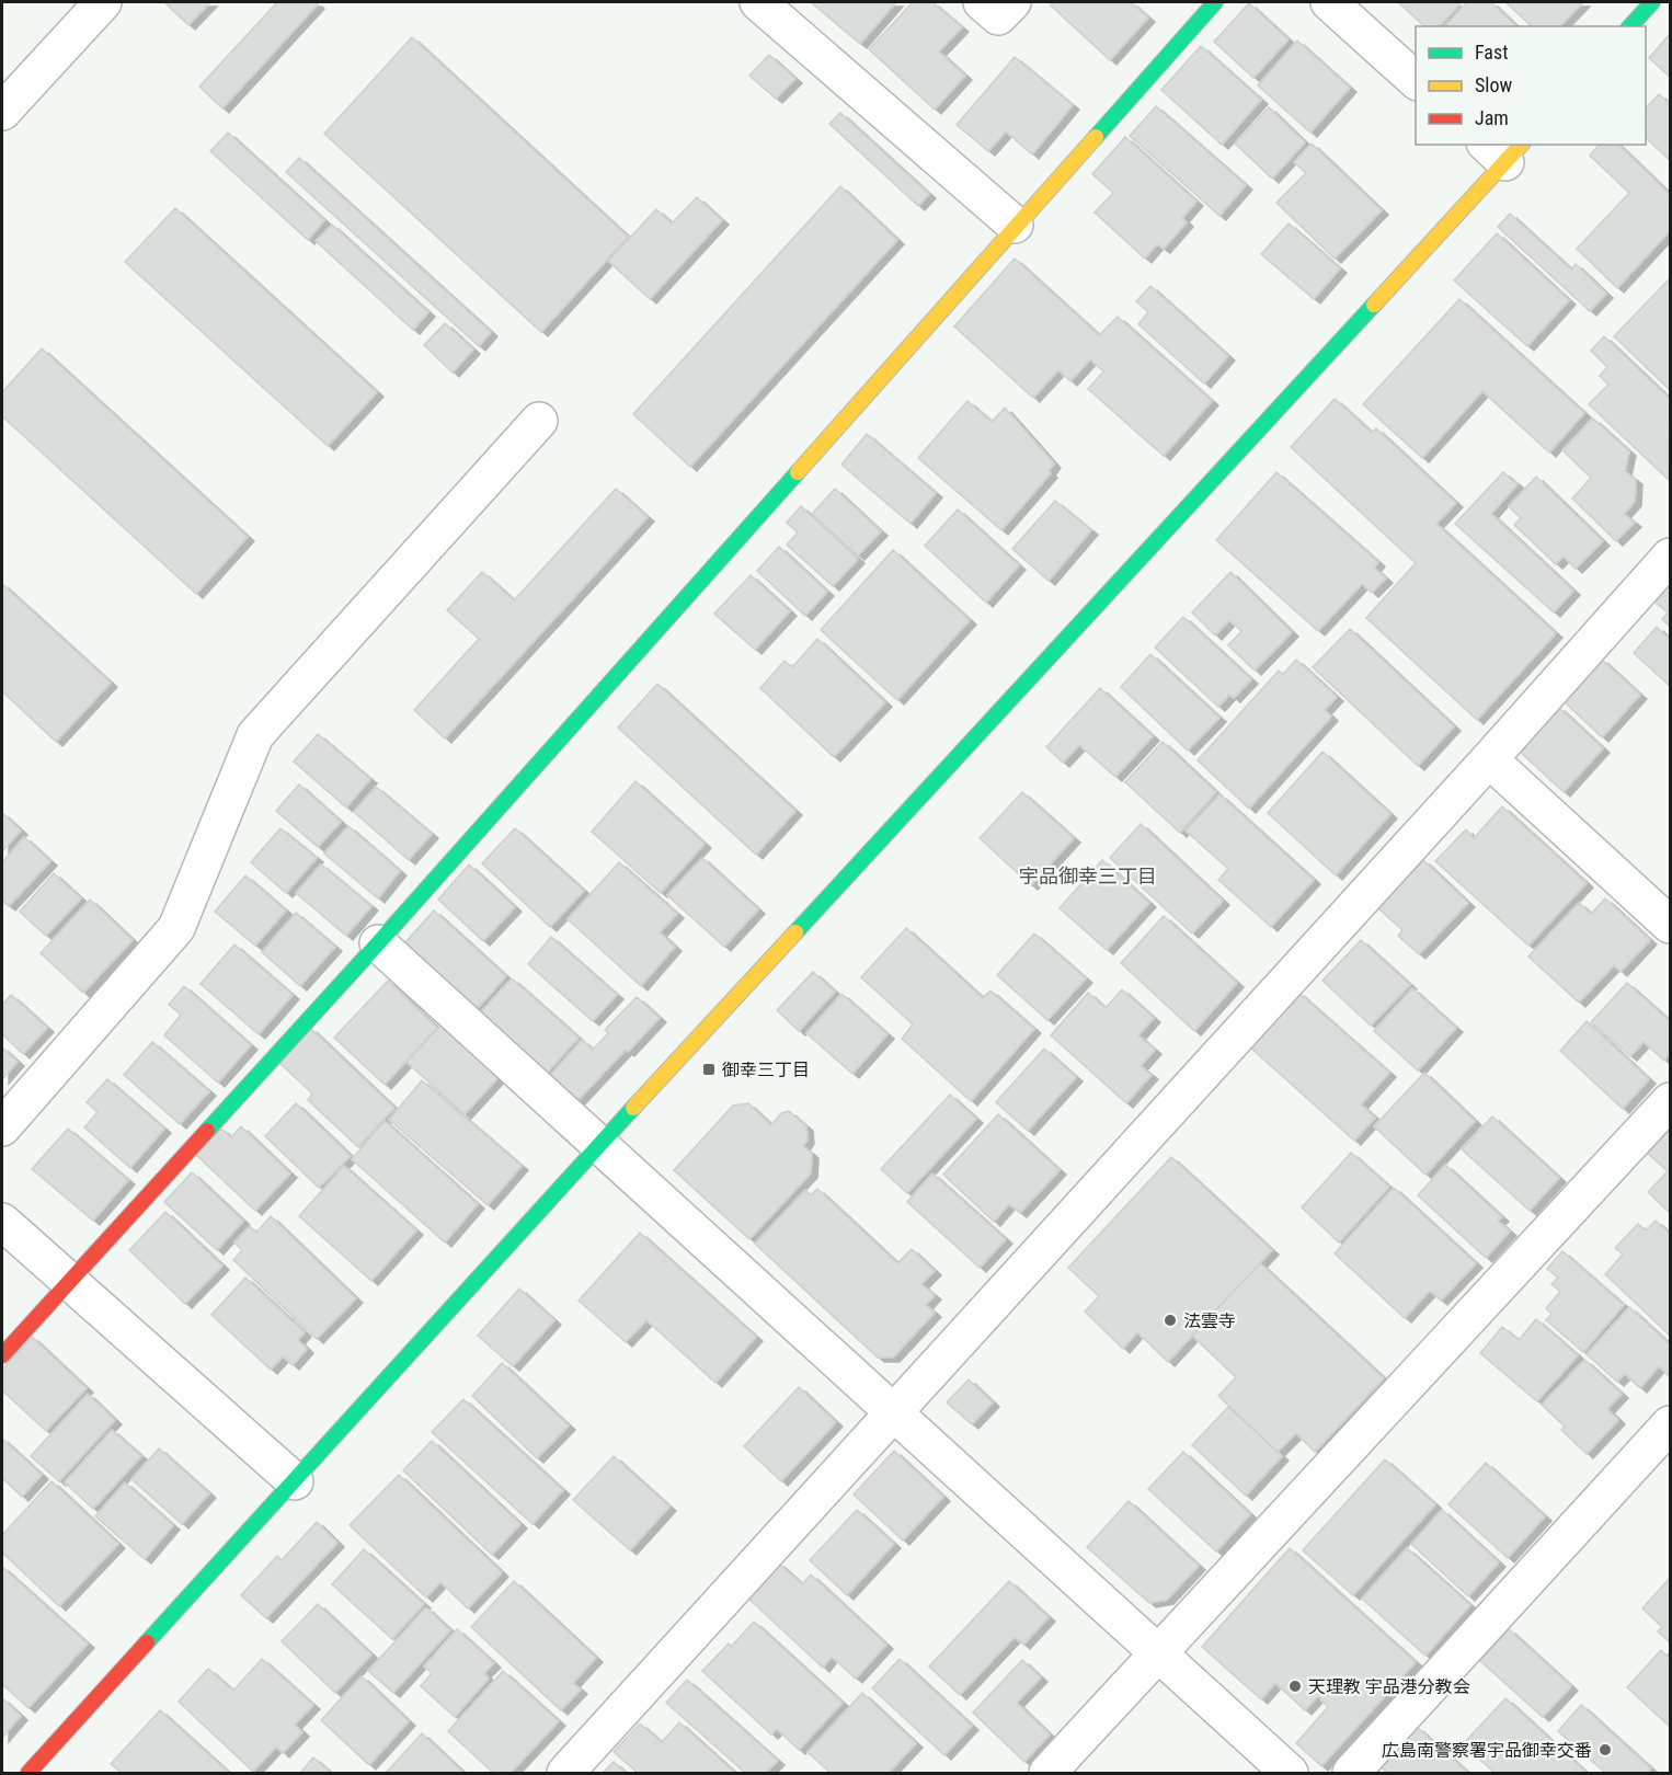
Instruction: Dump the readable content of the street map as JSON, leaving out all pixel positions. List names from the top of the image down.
{
  "districts": ["宇品御幸三丁目"],
  "places": {
    "transit": ["御幸三丁目"],
    "other": ["法雲寺", "天理教 宇品港分教会", "広島南警察署宇品御幸交番"]
  },
  "legend": ["Fast", "Slow", "Jam"]
}
